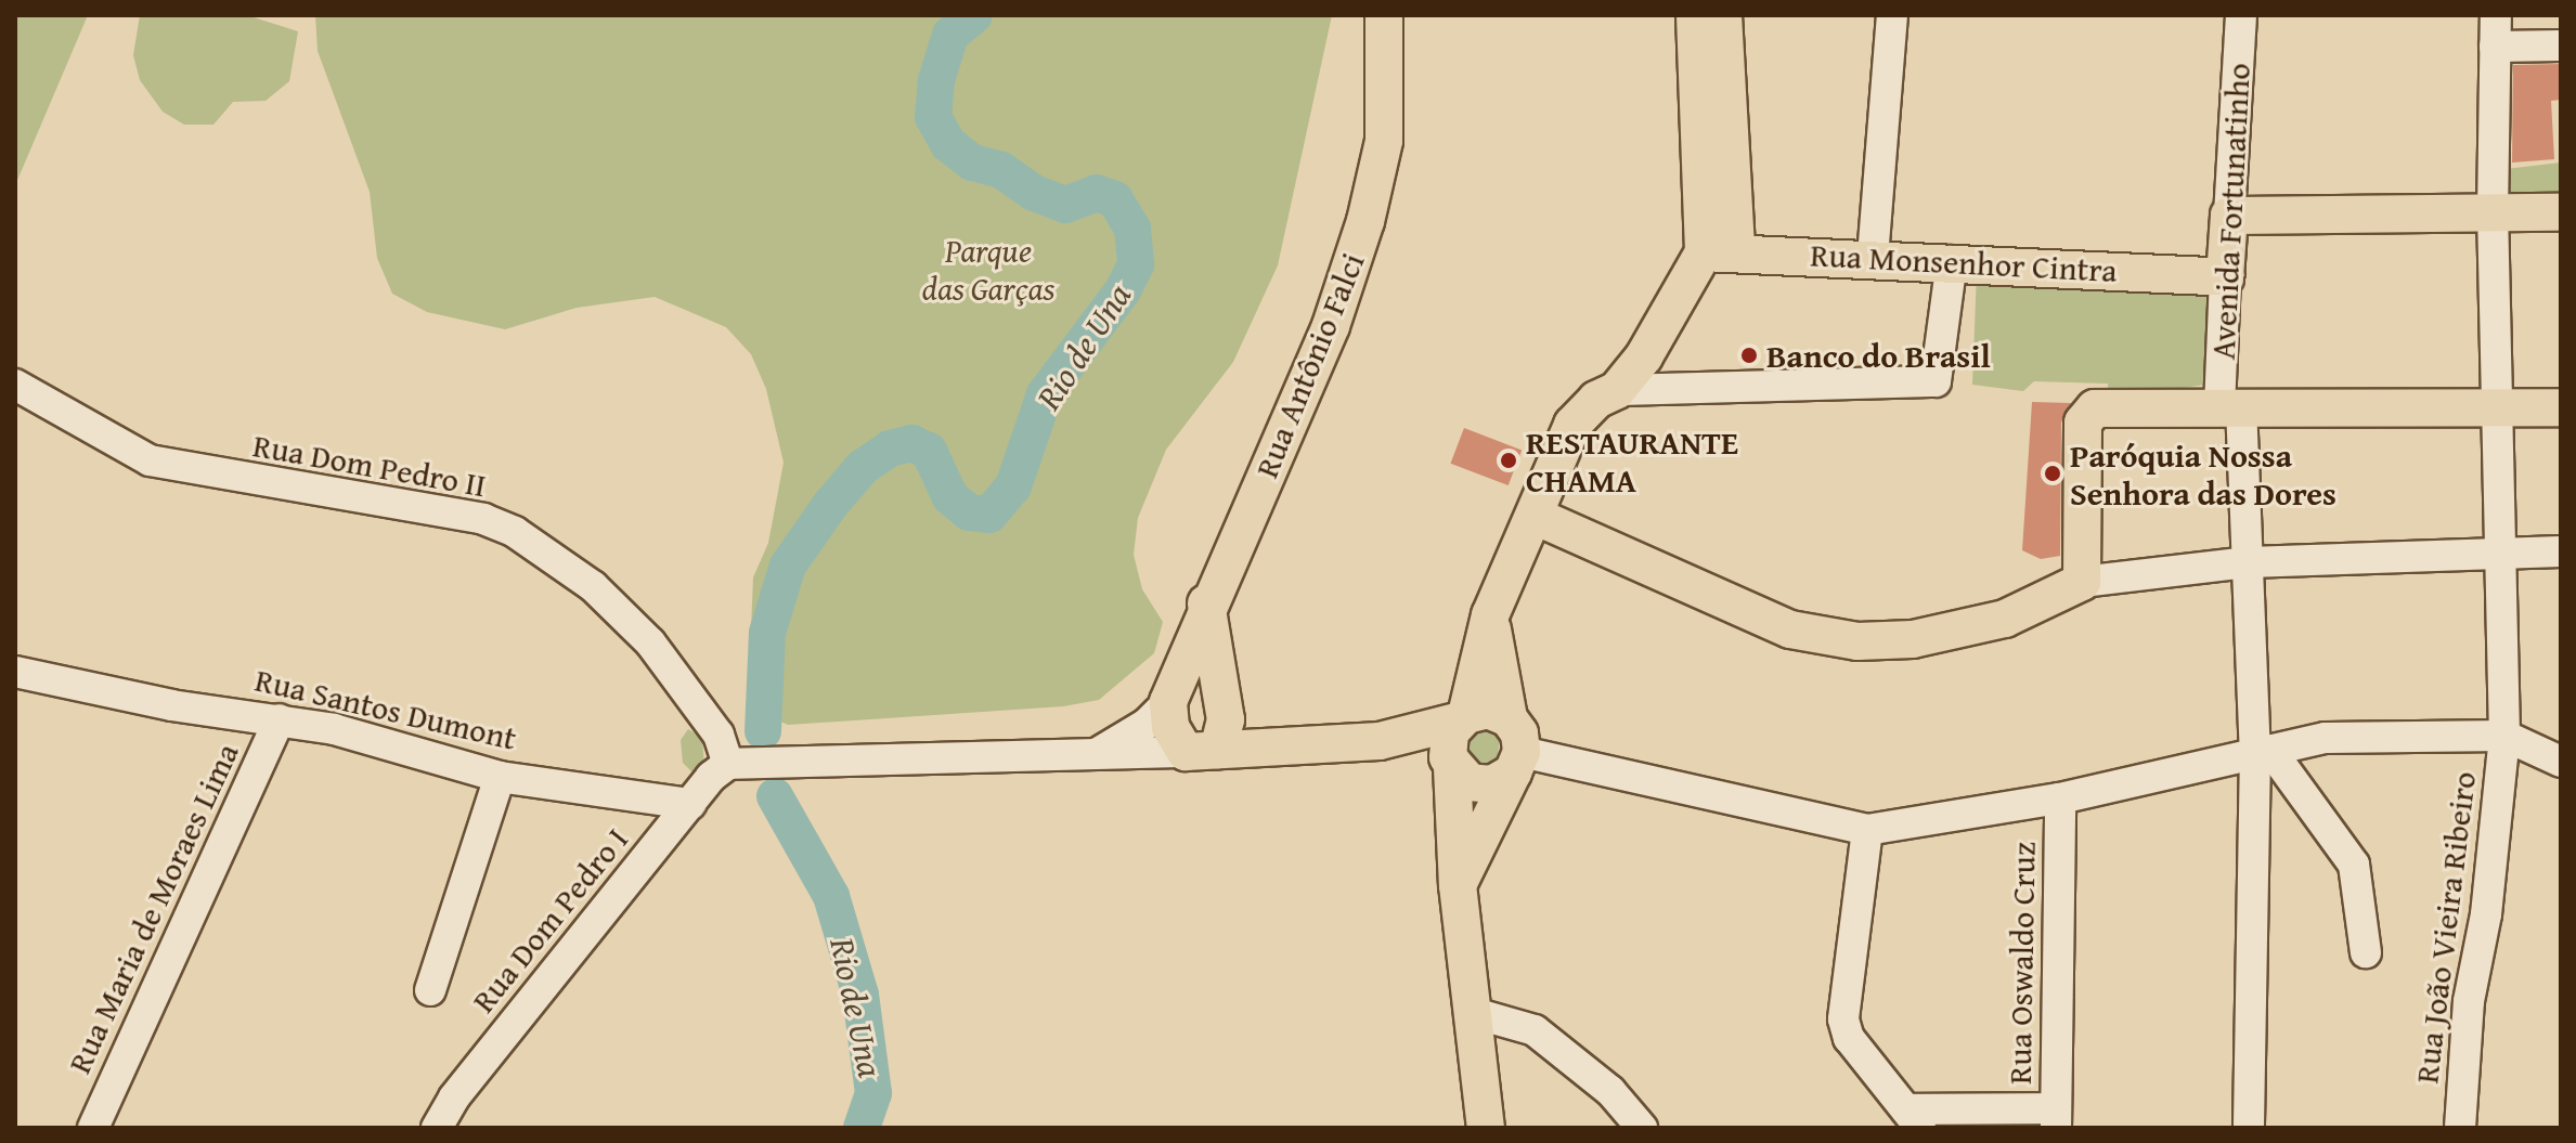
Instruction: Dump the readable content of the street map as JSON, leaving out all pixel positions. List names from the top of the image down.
{
  "streets": {
    "main road": ["Avenida Fortunatinho", "Rua Monsenhor Cintra", "Rua Antônio Falci"],
    "street": [
      "Rua Dom Pedro II",
      "Rua Santos Dumont",
      "Rua Maria de Moraes Lima",
      "Rua Dom Pedro I",
      "Rua João Vieira Ribeiro",
      "Rua Oswaldo Cruz"
    ]
  },
  "crossings": [
    ["Avenida Fortunatinho", "Rua Monsenhor Cintra"],
    ["Rua Dom Pedro II", "Rua Dom Pedro I"],
    ["Rua Santos Dumont", "Rua Maria de Moraes Lima"],
    ["Rua Santos Dumont", "Rua Dom Pedro I"]
  ],
  "water": ["Rio de Una"],
  "parks": ["Parque das Garças"],
  "places": ["Banco do Brasil", "RESTAURANTE CHAMA", "Paróquia Nossa Senhora das Dores"]
}
